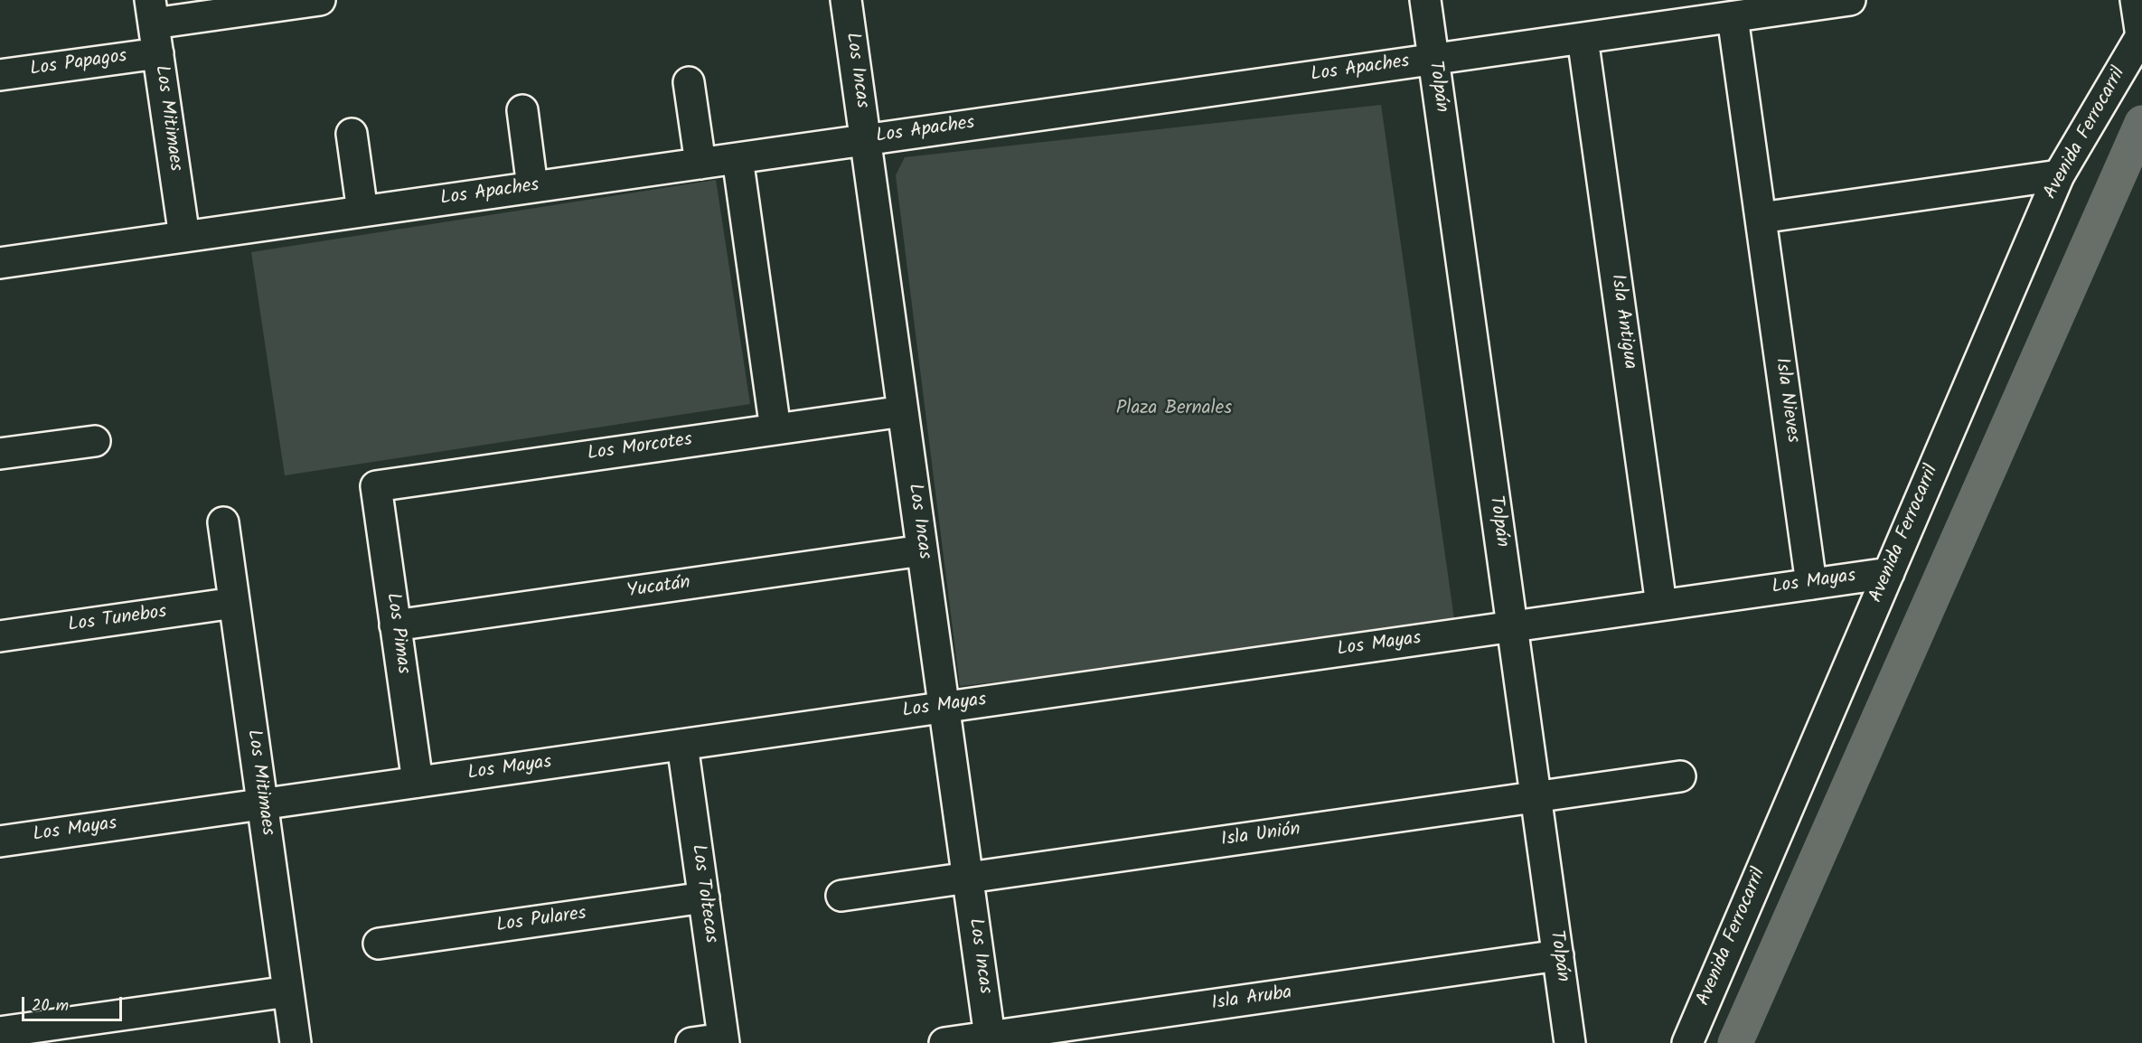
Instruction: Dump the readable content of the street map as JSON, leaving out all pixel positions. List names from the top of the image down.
{
  "streets": {
    "street": [
      "Los Papagos",
      "Los Apaches",
      "Los Incas",
      "Tolpán",
      "Los Mitimaes",
      "Avenida Ferrocarril",
      "Isla Antigua",
      "Isla Nieves",
      "Los Morcotes",
      "Los Mayas",
      "Yucatán",
      "Los Tunebos",
      "Los Pimas",
      "Isla Unión",
      "Los Toltecas",
      "Los Pulares",
      "Isla Aruba"
    ]
  },
  "crossings": [
    ["Los Papagos", "Los Mitimaes"],
    ["Los Apaches", "Los Incas"],
    ["Los Apaches", "Tolpán"],
    ["Los Apaches", "Los Mitimaes"],
    ["Los Apaches", "Isla Antigua"],
    ["Los Apaches", "Isla Nieves"],
    ["Los Incas", "Los Morcotes"],
    ["Los Incas", "Los Mayas"],
    ["Los Incas", "Yucatán"],
    ["Los Incas", "Isla Unión"],
    ["Los Incas", "Isla Aruba"],
    ["Tolpán", "Los Mayas"],
    ["Tolpán", "Isla Unión"],
    ["Tolpán", "Isla Aruba"],
    ["Los Mitimaes", "Los Mayas"],
    ["Los Mitimaes", "Los Tunebos"],
    ["Avenida Ferrocarril", "Los Mayas"],
    ["Isla Antigua", "Los Mayas"],
    ["Isla Nieves", "Los Mayas"],
    ["Los Morcotes", "Los Pimas"],
    ["Los Mayas", "Los Pimas"],
    ["Los Mayas", "Los Toltecas"],
    ["Yucatán", "Los Pimas"],
    ["Los Toltecas", "Los Pulares"]
  ],
  "parks": ["Plaza Bernales"],
  "scale_bar": "20 m"
}
